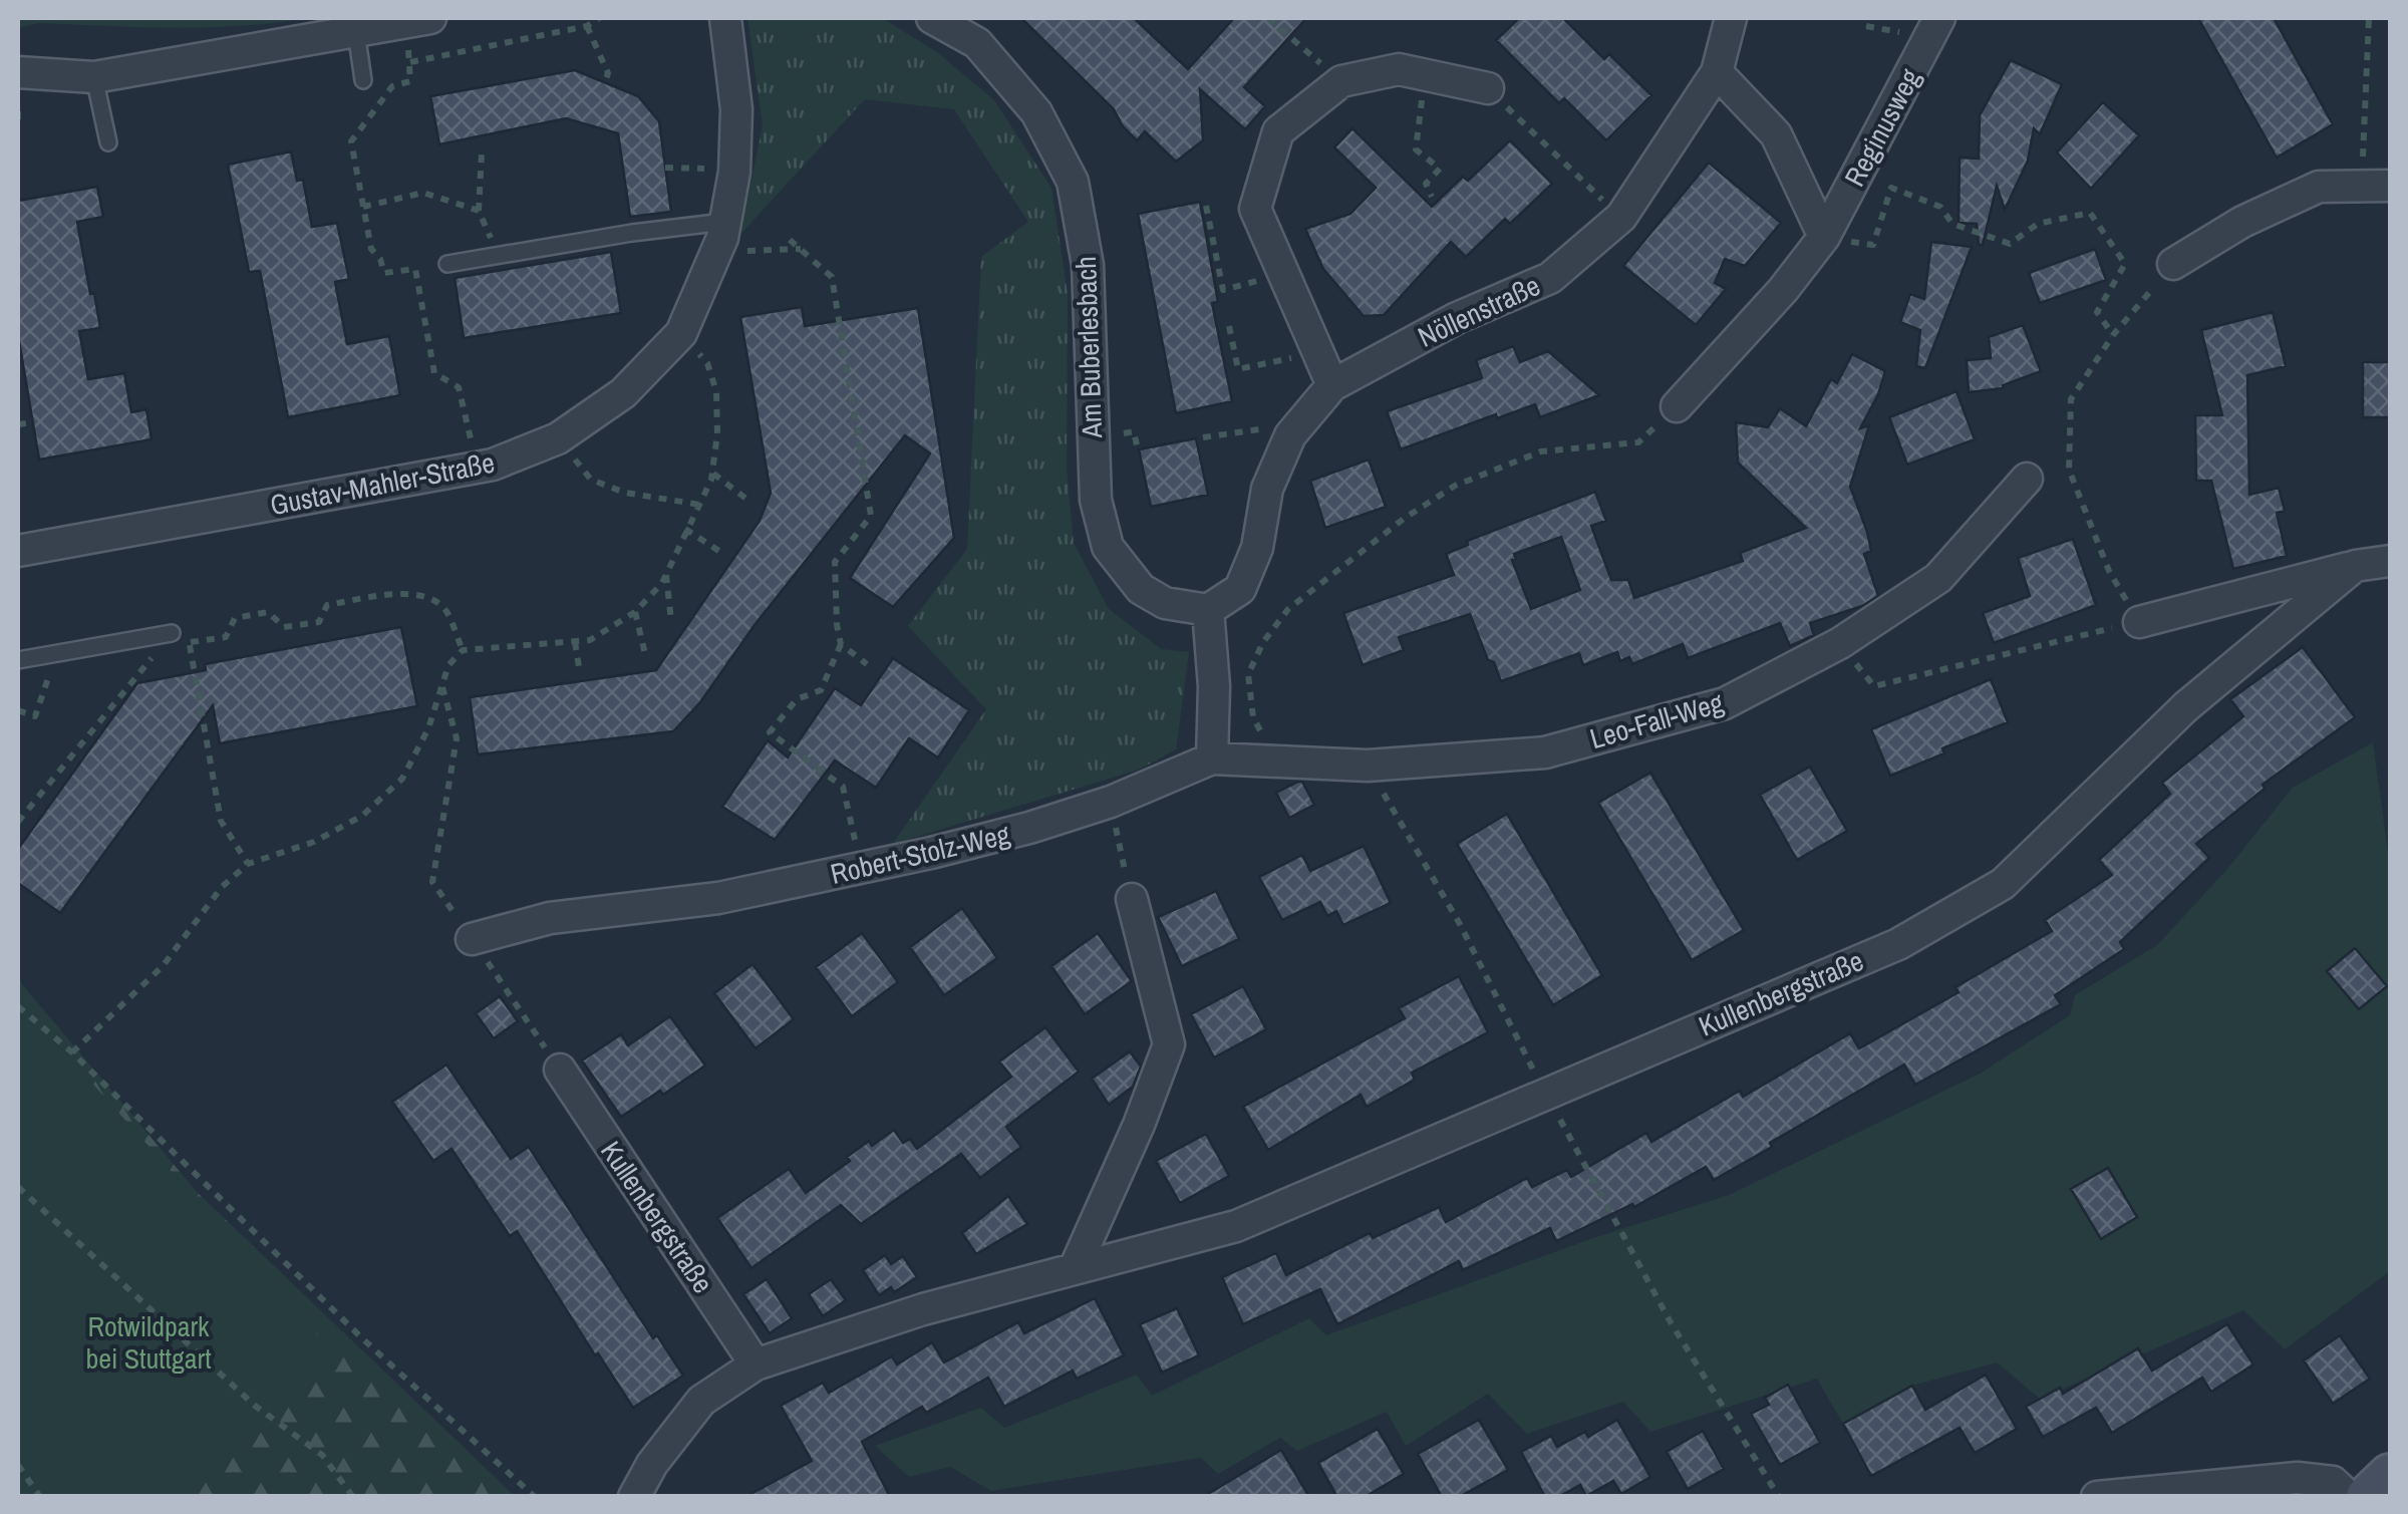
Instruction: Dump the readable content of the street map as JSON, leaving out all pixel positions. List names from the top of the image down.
{
  "streets": {
    "street": [
      "Reginusweg",
      "Nöllenstraße",
      "Am Buberlesbach",
      "Gustav-Mahler-Straße",
      "Leo-Fall-Weg",
      "Robert-Stolz-Weg",
      "Kullenbergstraße"
    ]
  },
  "crossings": [
    ["Nöllenstraße", "Am Buberlesbach"],
    ["Leo-Fall-Weg", "Robert-Stolz-Weg"]
  ],
  "parks": ["Rotwildpark bei Stuttgart"]
}
